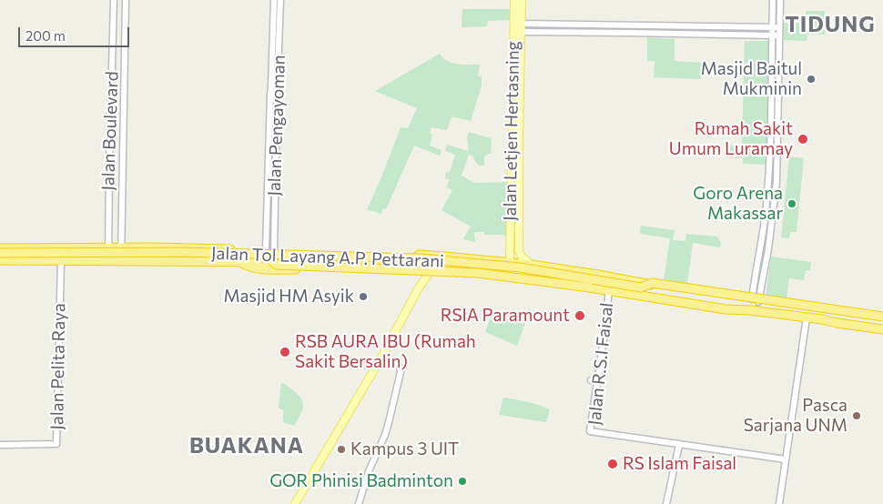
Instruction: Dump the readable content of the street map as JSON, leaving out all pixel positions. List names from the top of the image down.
{
  "streets": {
    "highway": ["Jalan Tol Layang A.P. Pettarani"],
    "main road": ["Jalan Letjen Hertasning"],
    "street": [
      "Jalan Pengayoman",
      "Jalan Boulevard",
      "Jalan R.S.I Faisal",
      "Jalan Pelita Raya"
    ]
  },
  "crossings": [
    ["Jalan Pengayoman", "Jalan Tol Layang A.P. Pettarani"]
  ],
  "districts": ["TIDUNG", "BUAKANA"],
  "places": [
    "Masjid Baitul Mukminin",
    "Rumah Sakit Umum Luramay",
    "Goro Arena Makassar",
    "Masjid HM Asyik",
    "RSIA Paramount",
    "RSB AURA IBU (Rumah Sakit Bersalin)",
    "Pasca Sarjana UNM",
    "Kampus 3 UIT",
    "RS Islam Faisal",
    "GOR Phinisi Badminton"
  ],
  "scale_bar": "200 m"
}
